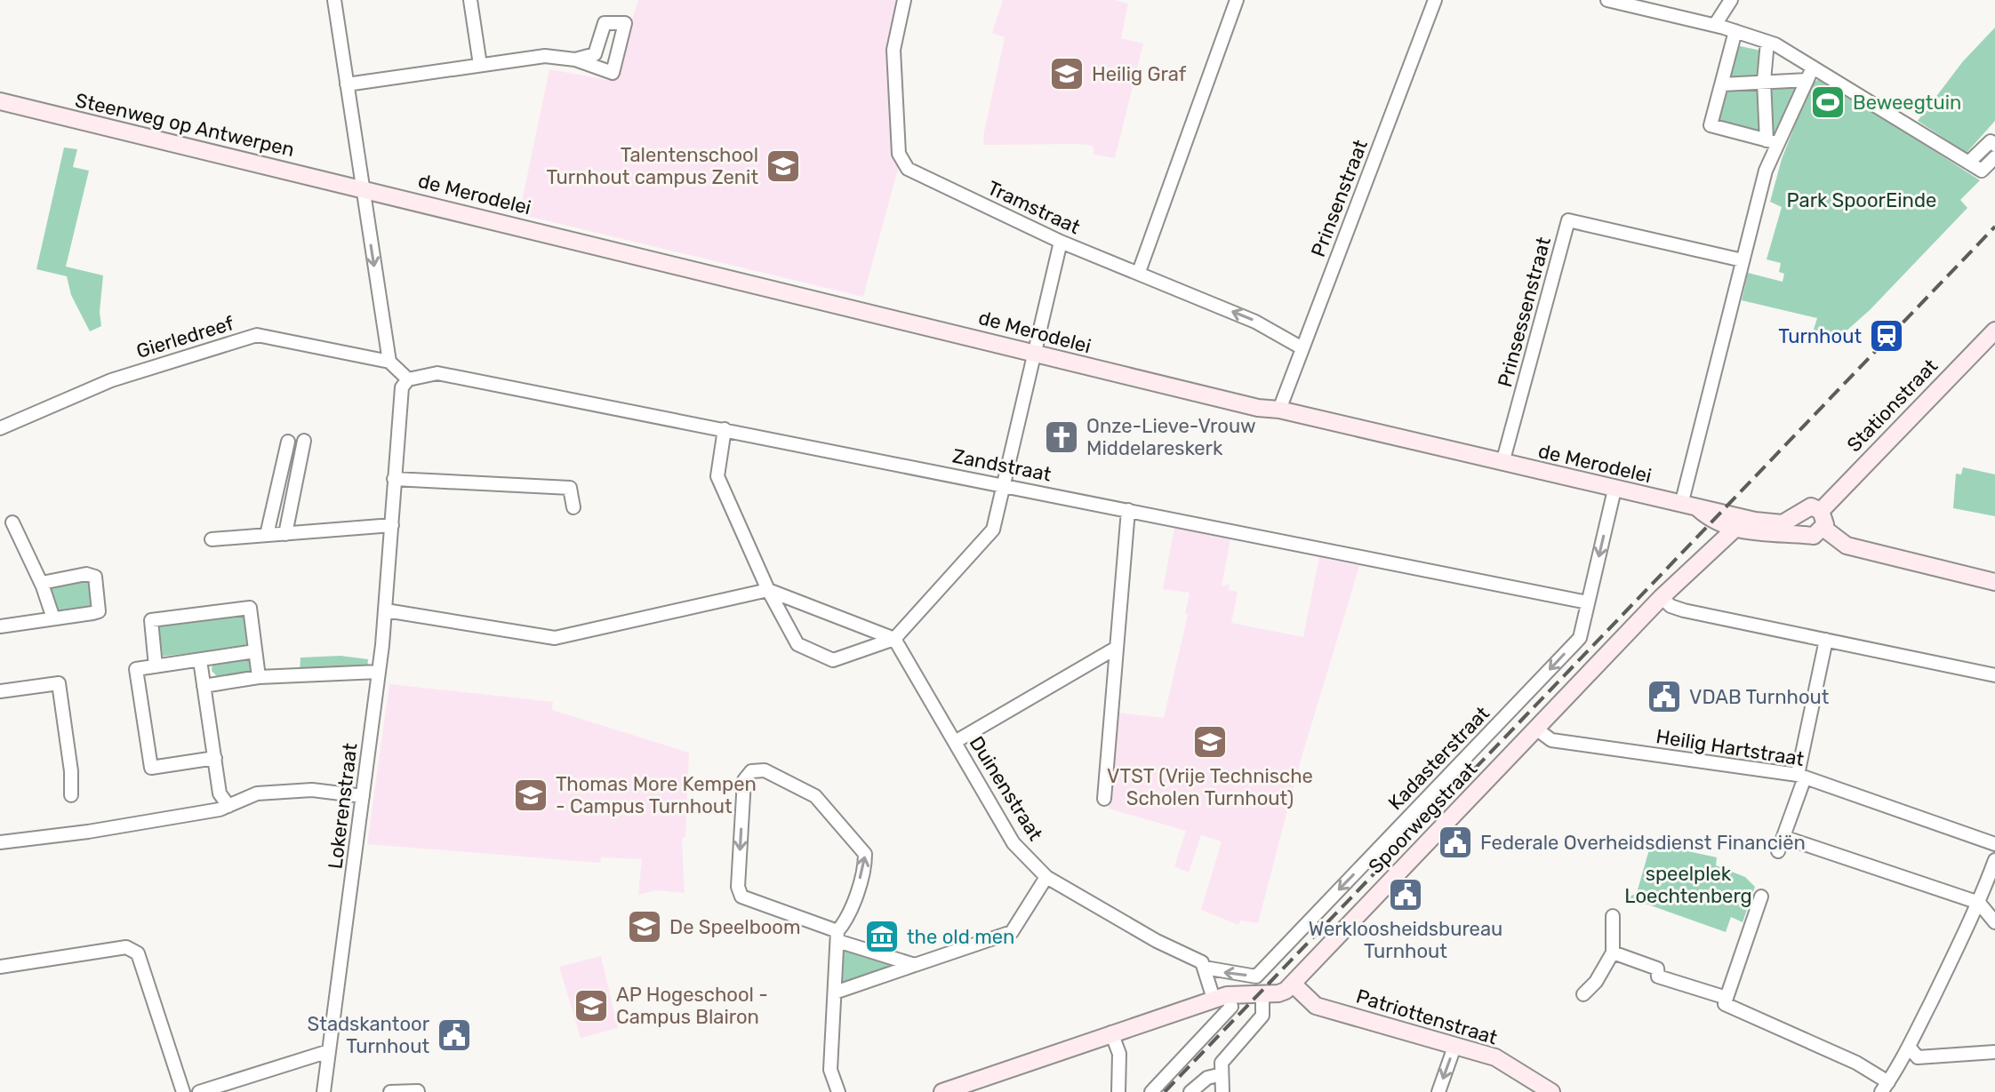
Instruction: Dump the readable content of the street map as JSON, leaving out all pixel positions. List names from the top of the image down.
{
  "streets": {
    "street": [
      "Steenweg op Antwerpen",
      "de Merodelei",
      "Prinsenstraat",
      "Tramstraat",
      "Prinsessenstraat",
      "Gierledreef",
      "Stationstraat",
      "Zandstraat",
      "Heilig Hartstraat",
      "Kadasterstraat",
      "Duinenstraat",
      "Lokerenstraat",
      "Spoorwegstraat",
      "Patriottenstraat"
    ]
  },
  "crossings": [
    ["Steenweg op Antwerpen", "de Merodelei"],
    ["de Merodelei", "Prinsenstraat"],
    ["de Merodelei", "Prinsessenstraat"],
    ["de Merodelei", "Stationstraat"],
    ["de Merodelei", "Kadasterstraat"],
    ["de Merodelei", "Spoorwegstraat"],
    ["Prinsenstraat", "Tramstraat"],
    ["Zandstraat", "Kadasterstraat"],
    ["Zandstraat", "Lokerenstraat"],
    ["Heilig Hartstraat", "Spoorwegstraat"],
    ["Kadasterstraat", "Duinenstraat"],
    ["Spoorwegstraat", "Patriottenstraat"]
  ],
  "one_way": ["Kadasterstraat"],
  "parks": ["Park SpoorEinde", "speelplek Loechtenberg"],
  "places": {
    "school or university": [
      "Heilig Graf",
      "Talentenschool Turnhout campus Zenit",
      "VTST (Vrije Technische Scholen Turnhout)",
      "Thomas More Kempen - Campus Turnhout",
      "De Speelboom",
      "AP Hogeschool - Campus Blairon"
    ],
    "sports": ["Beweegtuin"],
    "station": ["Turnhout"],
    "church": ["Onze-Lieve-Vrouw Middelareskerk"],
    "public building": [
      "VDAB Turnhout",
      "Federale Overheidsdienst Financiën",
      "Werkloosheidsbureau Turnhout",
      "Stadskantoor Turnhout"
    ],
    "museum": ["the old men"]
  }
}
